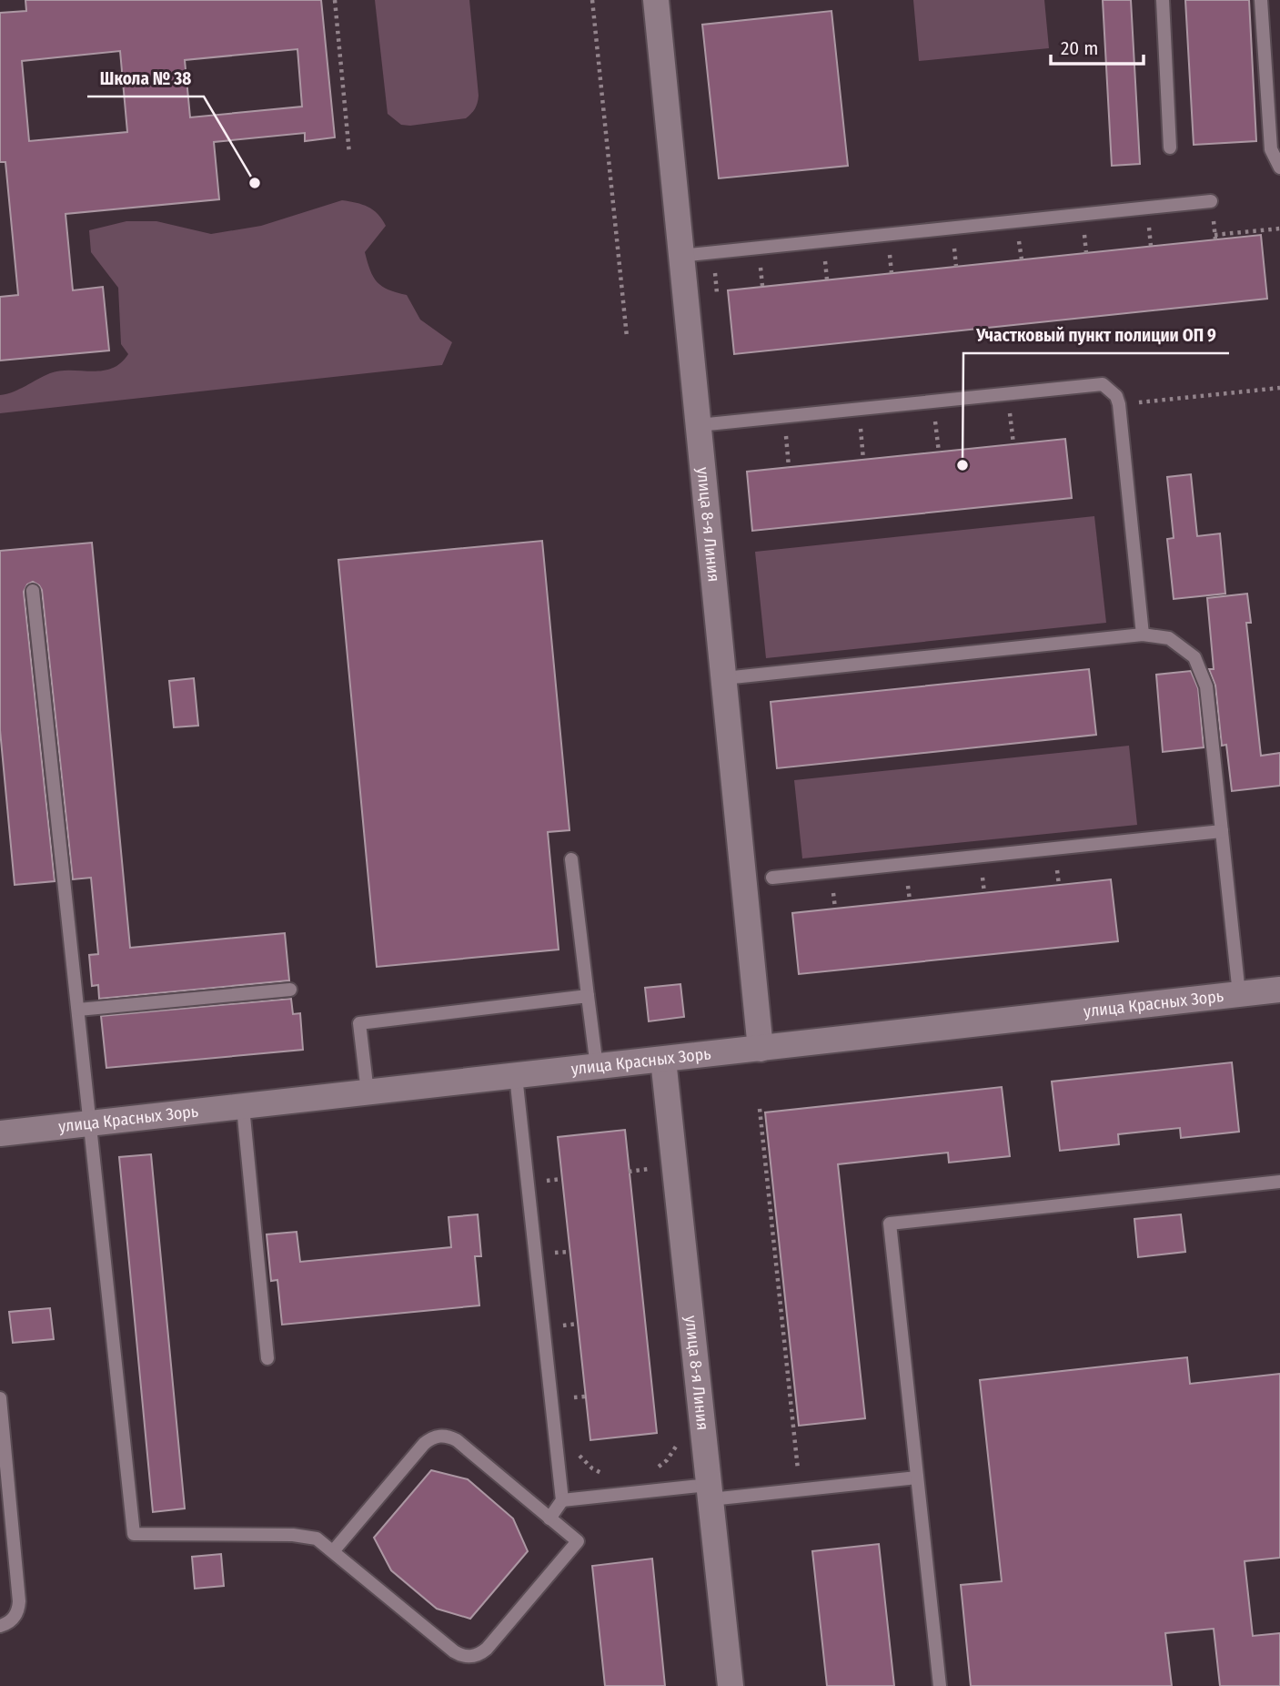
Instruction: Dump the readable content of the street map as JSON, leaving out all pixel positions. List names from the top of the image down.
{
  "streets": {
    "street": ["улица 8-я Линия", "улица Красных Зорь"]
  },
  "crossings": [
    ["улица 8-я Линия", "улица Красных Зорь"]
  ],
  "places": ["Школа № 38", "Участковый пункт полиции ОП 9"],
  "scale_bar": "20 m"
}
